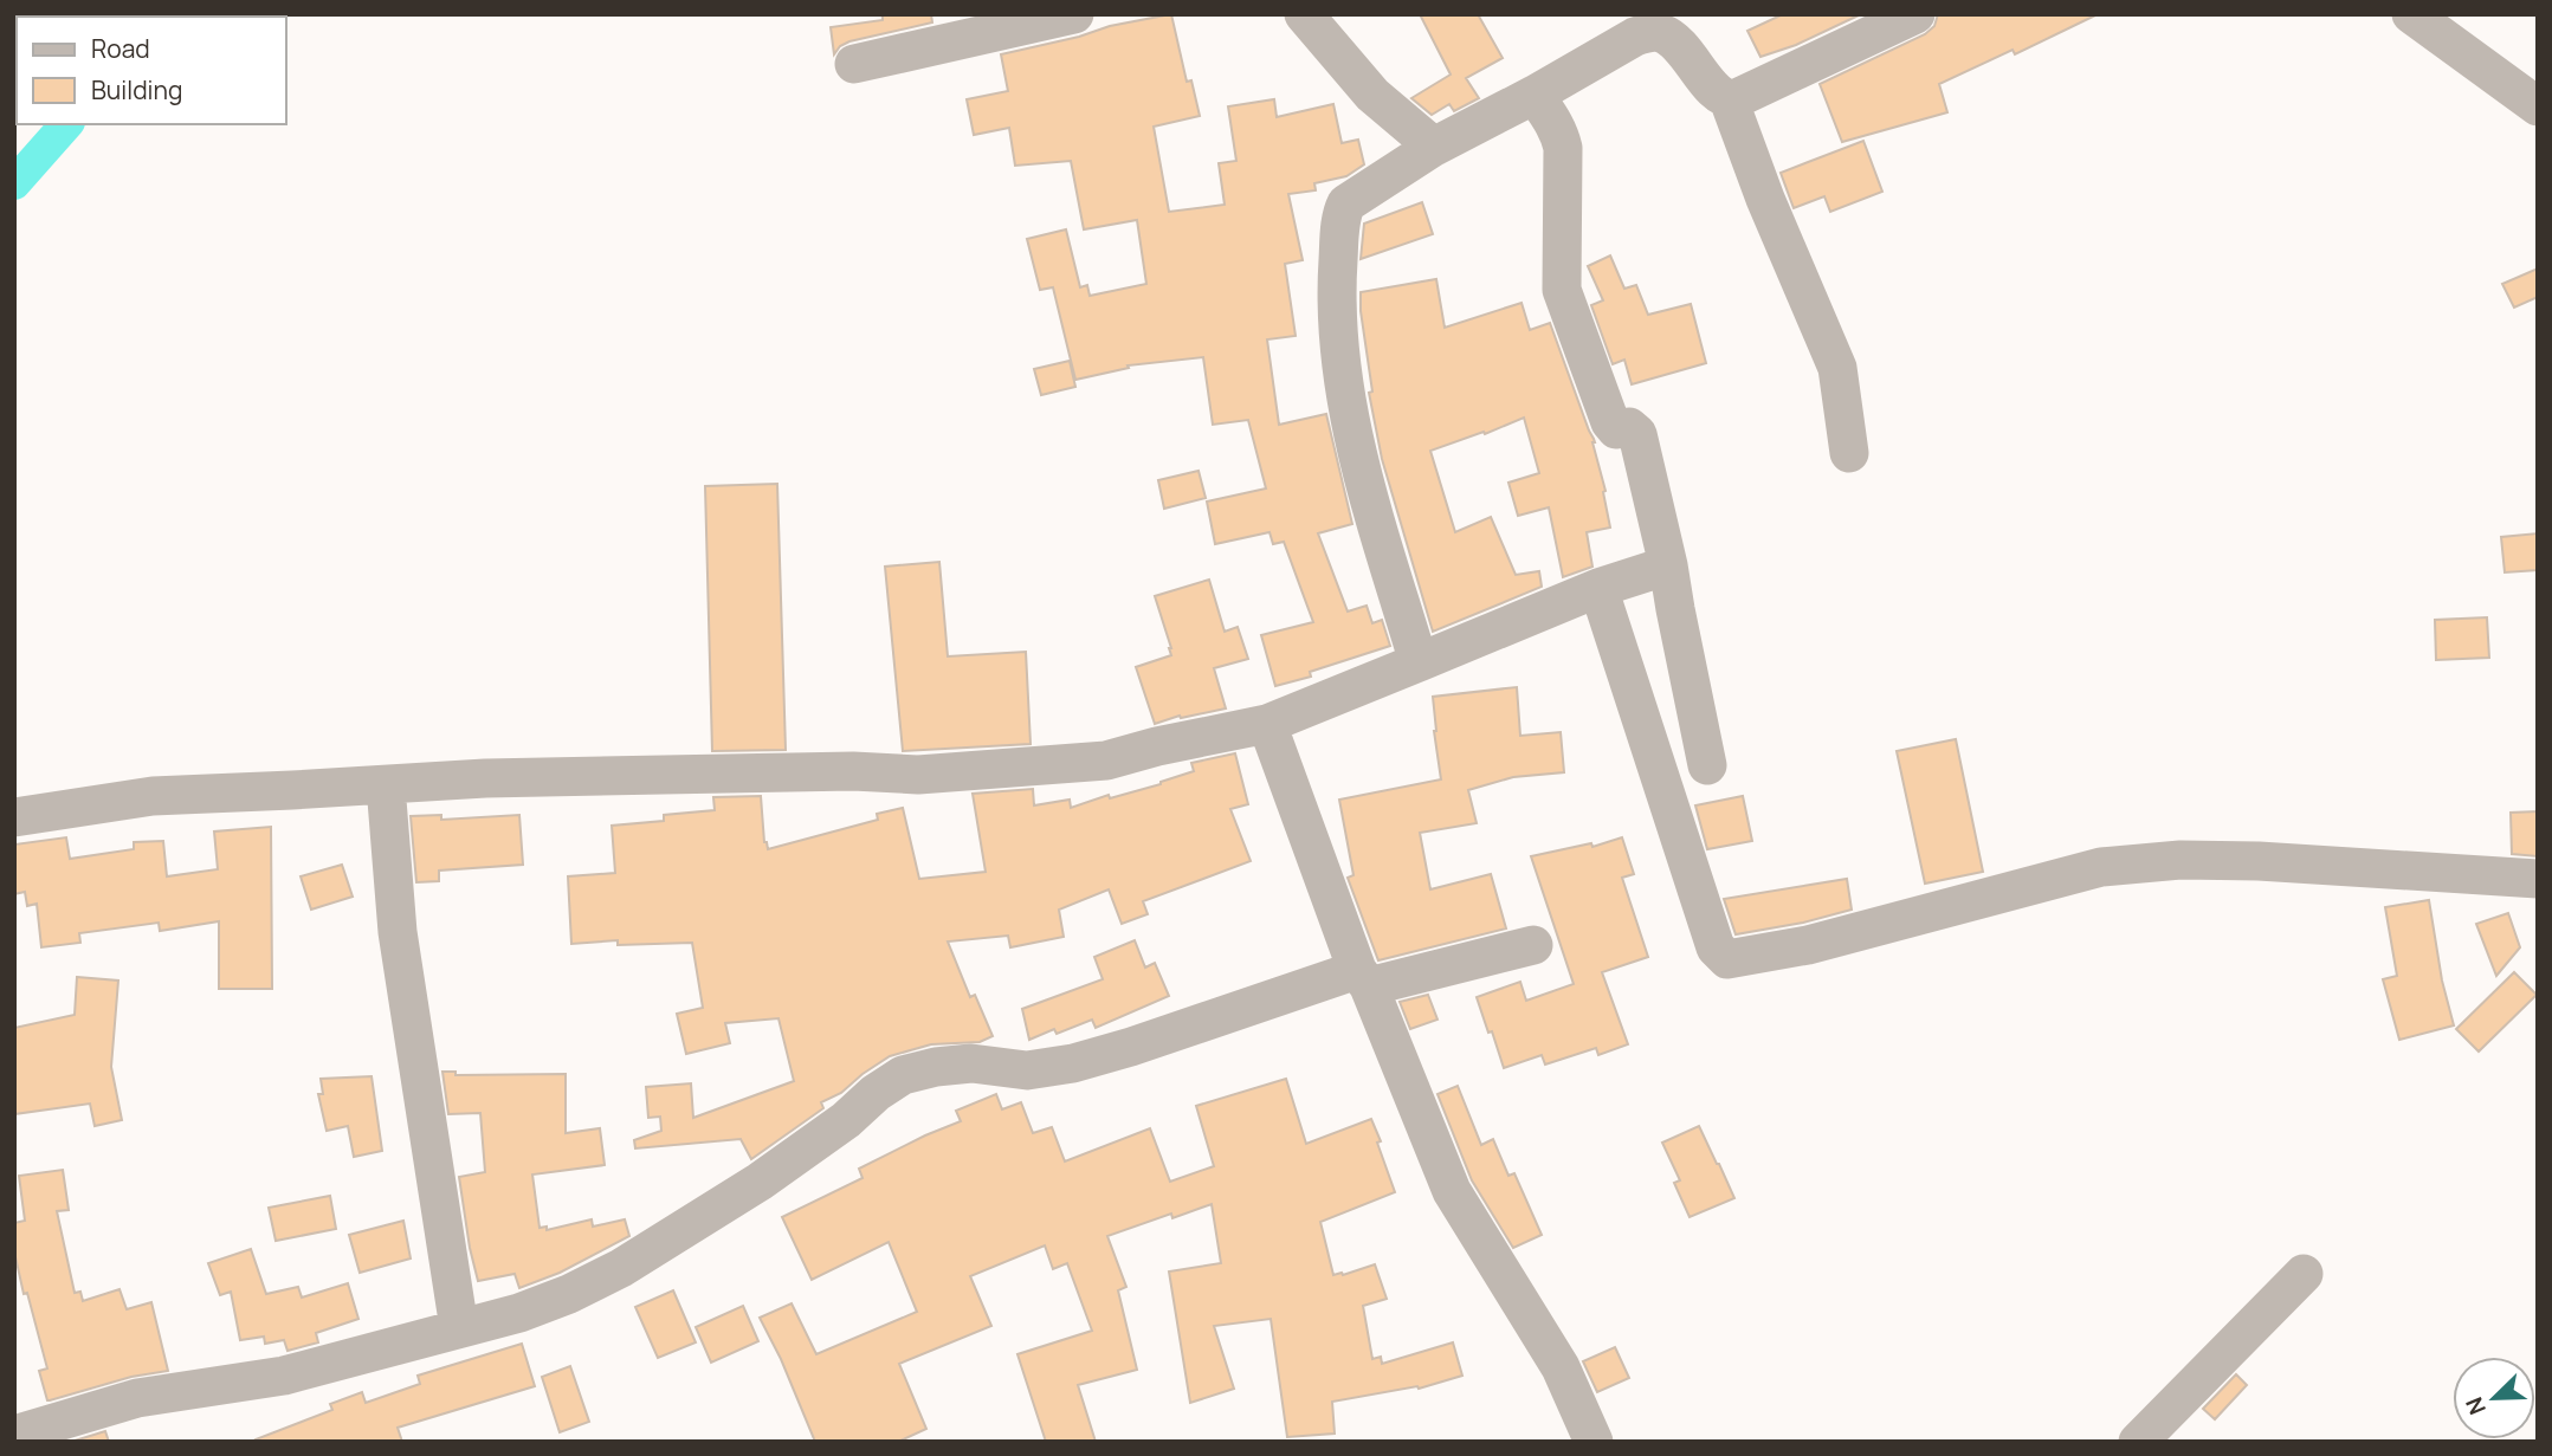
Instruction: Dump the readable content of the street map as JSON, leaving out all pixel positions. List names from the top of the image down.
{
  "legend": ["Road", "Building"],
  "north": "bottom left"
}
